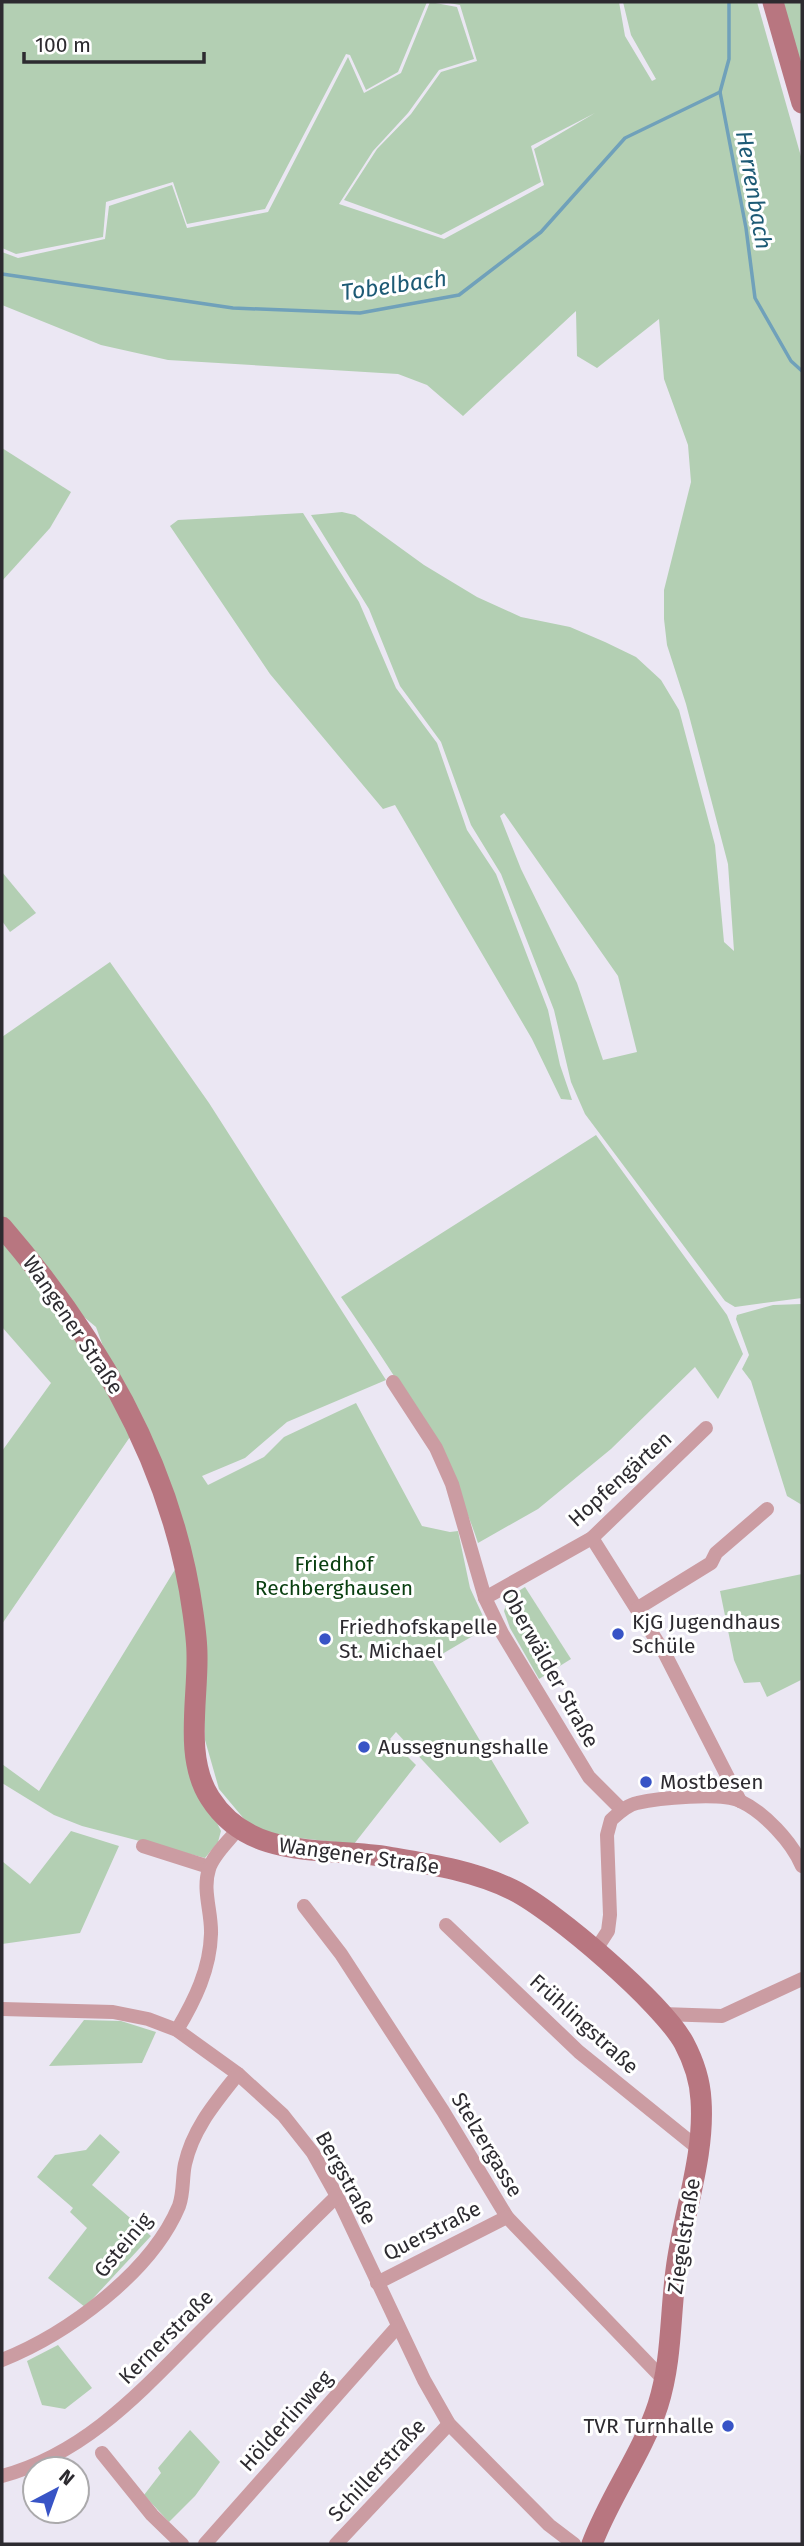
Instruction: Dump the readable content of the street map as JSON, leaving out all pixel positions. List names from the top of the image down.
{
  "streets": {
    "street": [
      "Wangener Straße",
      "Hopfengärten",
      "Oberwälder Straße",
      "Frühlingstraße",
      "Stelzergasse",
      "Bergstraße",
      "Querstraße",
      "Ziegelstraße",
      "Gsteinig",
      "Kernerstraße",
      "Hölderlinweg",
      "Schillerstraße"
    ]
  },
  "crossings": [
    ["Wangener Straße", "Ziegelstraße"],
    ["Hopfengärten", "Oberwälder Straße"],
    ["Frühlingstraße", "Ziegelstraße"],
    ["Stelzergasse", "Querstraße"],
    ["Stelzergasse", "Ziegelstraße"],
    ["Bergstraße", "Querstraße"],
    ["Bergstraße", "Gsteinig"],
    ["Bergstraße", "Kernerstraße"],
    ["Bergstraße", "Hölderlinweg"],
    ["Bergstraße", "Schillerstraße"]
  ],
  "water": ["Herrenbach", "Tobelbach"],
  "parks": ["Friedhof Rechberghausen"],
  "places": [
    "KjG Jugendhaus Schüle",
    "Friedhofskapelle St. Michael",
    "Aussegnungshalle",
    "Mostbesen",
    "TVR Turnhalle"
  ],
  "scale_bar": "100 m",
  "north": "top right"
}
